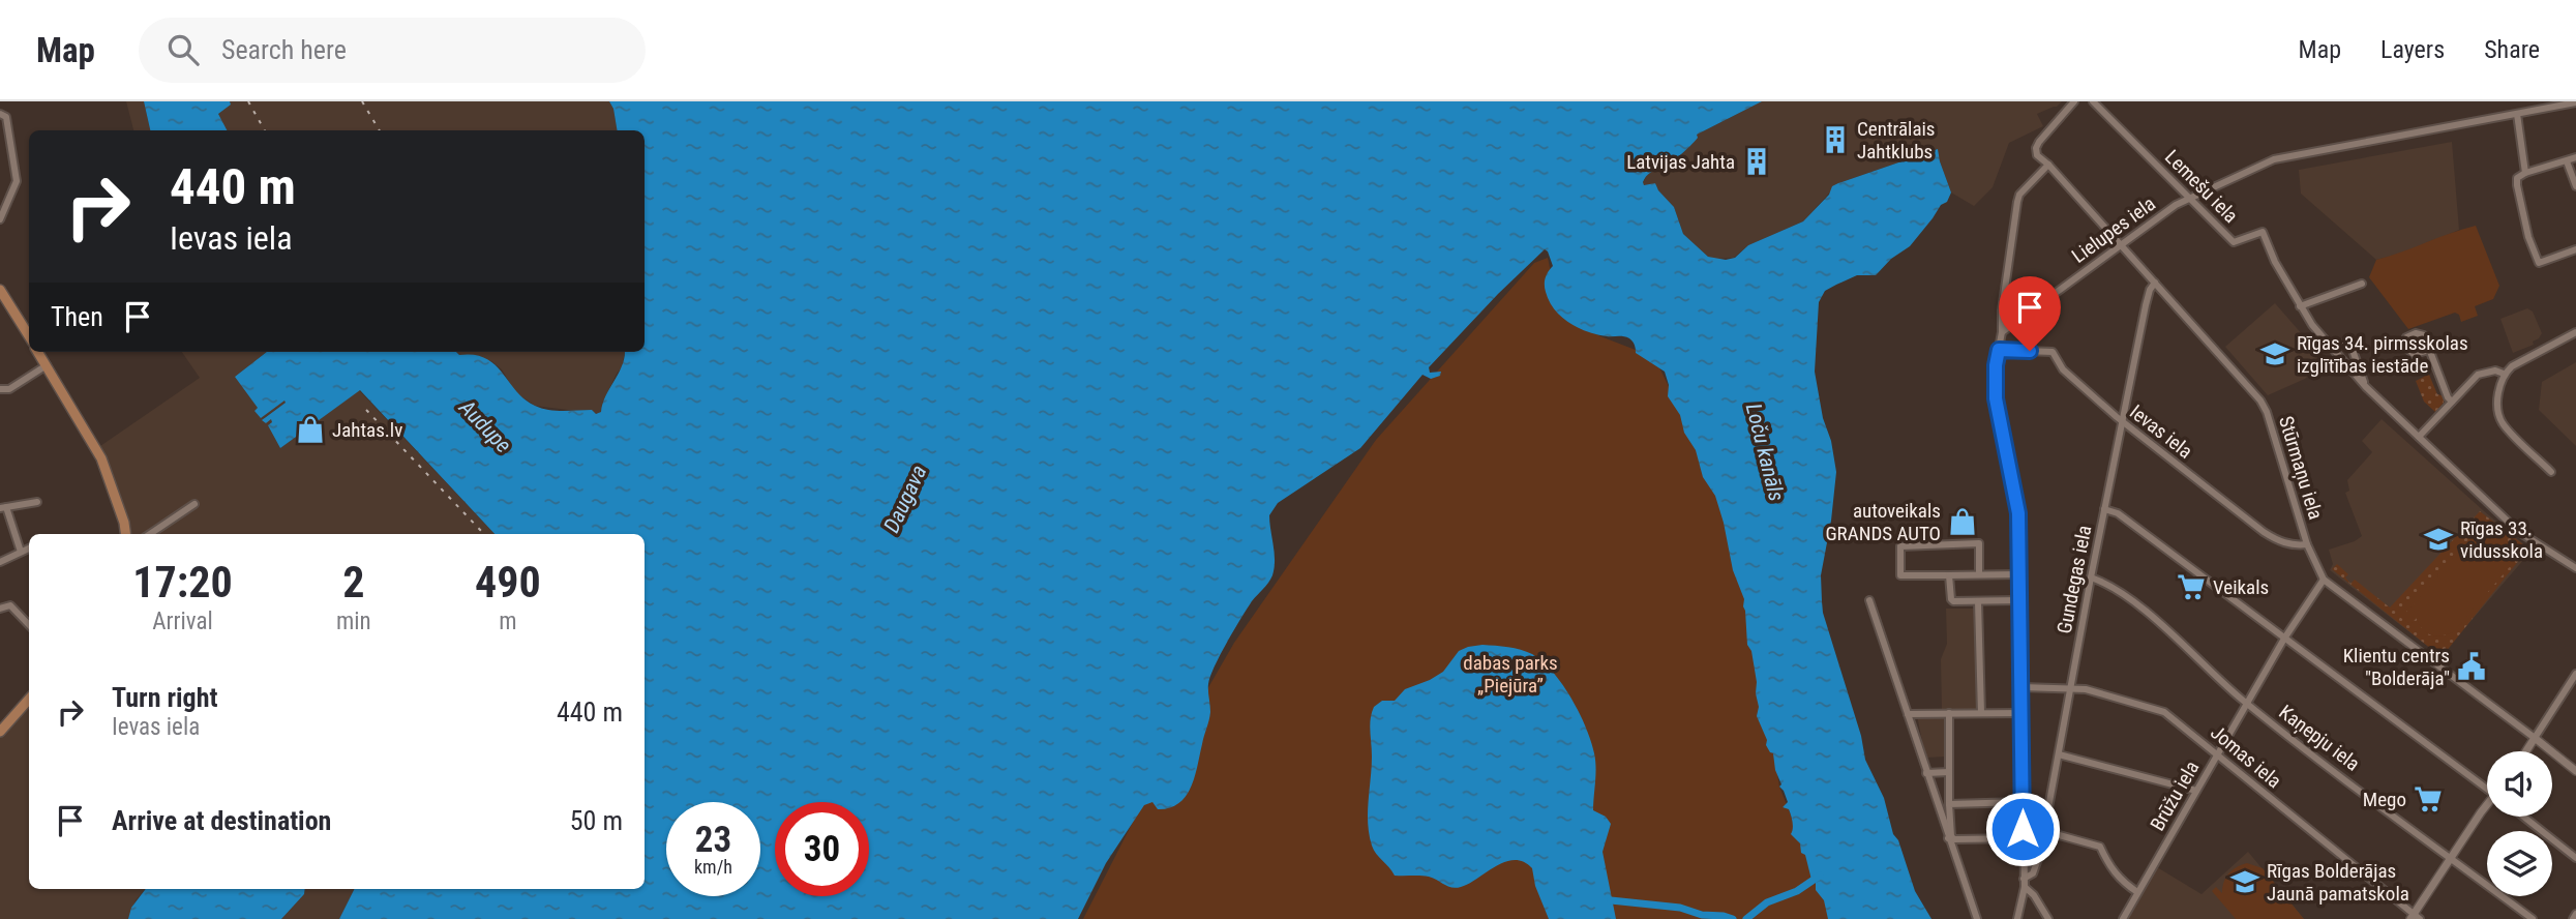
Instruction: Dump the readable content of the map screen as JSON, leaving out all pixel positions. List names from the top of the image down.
{
  "streets": {
    "street": [
      "Lemešu iela",
      "Lielupes iela",
      "Ievas iela",
      "Stūrmaņu iela",
      "Gundegas iela",
      "Kaņepju iela",
      "Jomas iela",
      "Brūžu iela"
    ]
  },
  "crossings": [
    ["Lemešu iela", "Lielupes iela"],
    ["Lielupes iela", "Stūrmaņu iela"],
    ["Ievas iela", "Stūrmaņu iela"],
    ["Ievas iela", "Gundegas iela"],
    ["Stūrmaņu iela", "Gundegas iela"],
    ["Stūrmaņu iela", "Brūžu iela"],
    ["Gundegas iela", "Kaņepju iela"],
    ["Gundegas iela", "Jomas iela"],
    ["Kaņepju iela", "Brūžu iela"],
    ["Jomas iela", "Brūžu iela"]
  ],
  "water": ["Audupe", "Loču kanāls", "Daugava"],
  "parks": ["dabas parks „Piejūra”"],
  "places": {
    "building": ["Centrālais Jahtklubs", "Latvijas Jahta"],
    "school or university": ["Rīgas 34. pirmsskolas izglītības iestāde", "Rīgas 33. vidusskola", "Rīgas Bolderājas Jaunā pamatskola"],
    "shop": ["Jahtas.lv", "autoveikals GRANDS AUTO"],
    "supermarket": ["Veikals", "Mego"],
    "public building": ["Klientu centrs \"Bolderāja\""]
  },
  "page": {
    "header": "Map",
    "search": "Search here",
    "nav": ["Map", "Layers", "Share"],
    "turn": ["440 m", "Ievas iela"],
    "then": "Then",
    "eta": [
      "17:20",
      "Arrival",
      "2",
      "min",
      "490",
      "m"
    ],
    "list": [
      {
        "name": "Turn right",
        "note": "Ievas iela",
        "value": "440 m"
      },
      {
        "name": "Arrive at destination",
        "value": "50 m"
      }
    ],
    "speed": "23 km/h",
    "limit": "30"
  }
}
